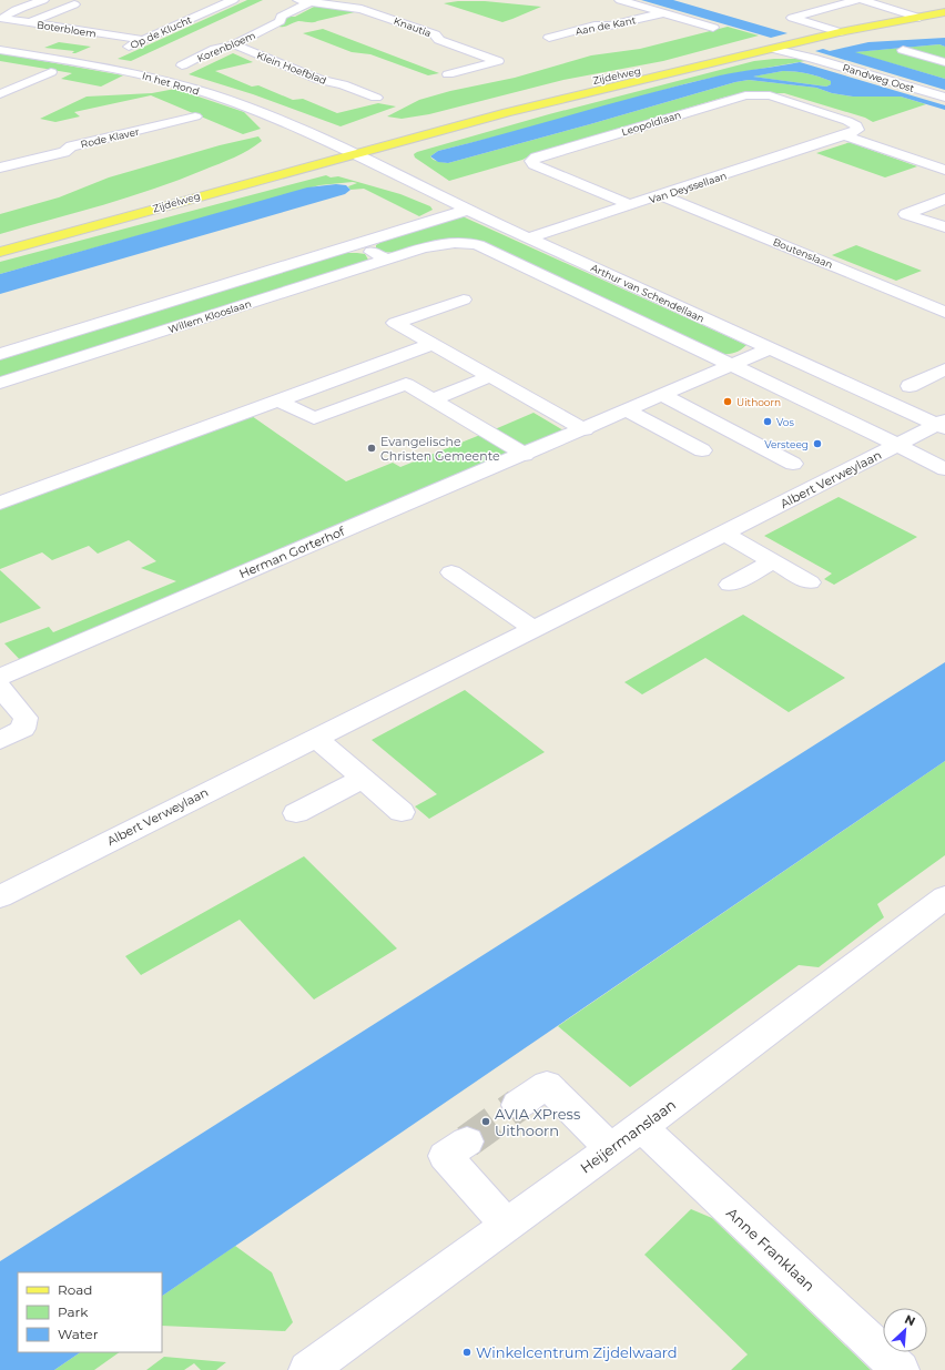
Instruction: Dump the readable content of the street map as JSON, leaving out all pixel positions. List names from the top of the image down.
{
  "streets": {
    "main road": ["Zijdelweg"],
    "street": [
      "Aan de Kant",
      "Knautia",
      "Boterbloem",
      "Op de Klucht",
      "Korenbloem",
      "Klein Hoefblad",
      "Randweg Oost",
      "In het Rond",
      "Leopoldlaan",
      "Rode Klaver",
      "Van Deyssellaan",
      "Boutenslaan",
      "Arthur van Schendellaan",
      "Willem Klooslaan",
      "Albert Verweylaan",
      "Herman Gorterhof",
      "Heijermanslaan",
      "Anne Franklaan"
    ]
  },
  "crossings": [
    ["Knautia", "Korenbloem"],
    ["Boterbloem", "Op de Klucht"],
    ["Op de Klucht", "In het Rond"],
    ["Korenbloem", "Klein Hoefblad"],
    ["Zijdelweg", "Randweg Oost"],
    ["Zijdelweg", "In het Rond"],
    ["Zijdelweg", "Arthur van Schendellaan"],
    ["Leopoldlaan", "Van Deyssellaan"],
    ["Van Deyssellaan", "Boutenslaan"],
    ["Van Deyssellaan", "Arthur van Schendellaan"],
    ["Arthur van Schendellaan", "Albert Verweylaan"],
    ["Arthur van Schendellaan", "Herman Gorterhof"],
    ["Heijermanslaan", "Anne Franklaan"]
  ],
  "places": [
    "Uithoorn",
    "Vos",
    "Versteeg",
    "Evangelische Christen Gemeente",
    "AVIA XPress Uithoorn",
    "Winkelcentrum Zijdelwaard"
  ],
  "legend": ["Road", "Park", "Water"],
  "north": "top right"
}
